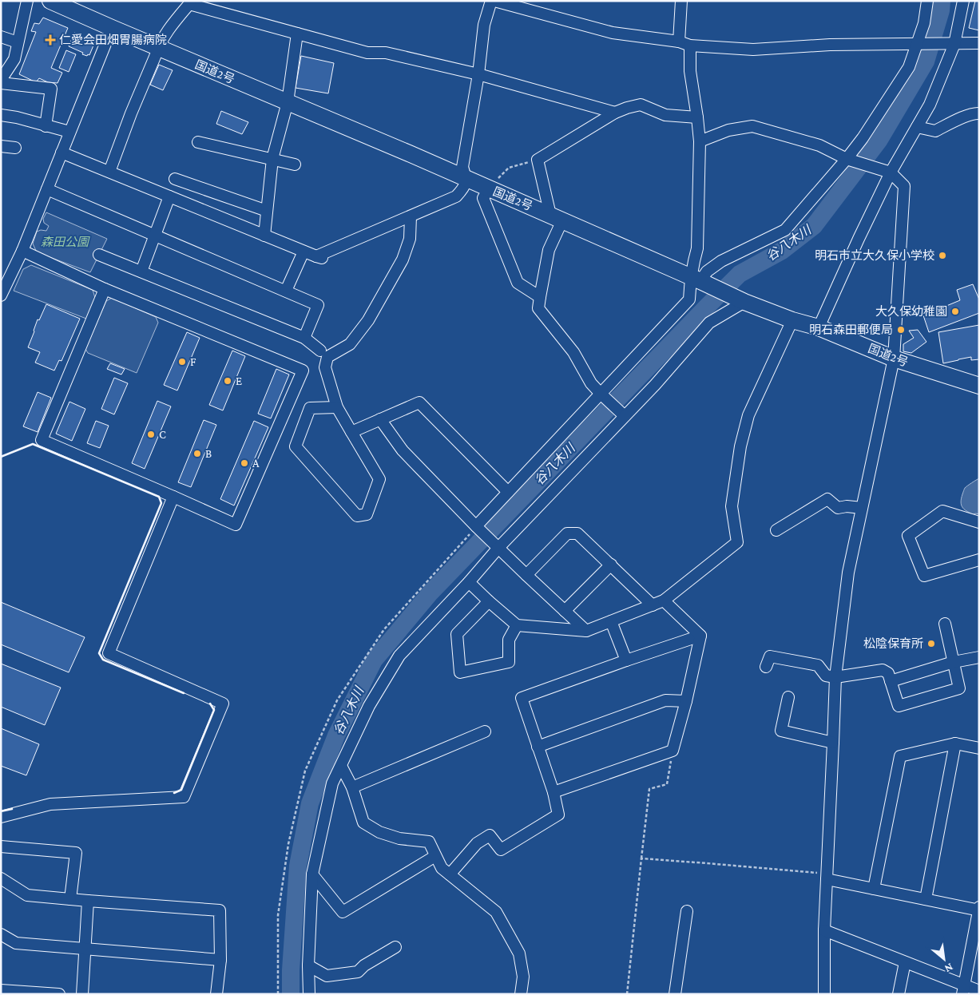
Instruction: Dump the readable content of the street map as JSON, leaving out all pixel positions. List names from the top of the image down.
{
  "streets": {
    "highway": ["国道2号"]
  },
  "water": ["谷八木川"],
  "parks": ["森田公園"],
  "places": {
    "health": ["仁愛会田畑胃腸病院"],
    "other": [
      "明石市立大久保小学校",
      "大久保幼稚園",
      "明石森田郵便局",
      "F",
      "E",
      "C",
      "B",
      "A",
      "松陰保育所"
    ]
  },
  "north": "bottom right"
}
